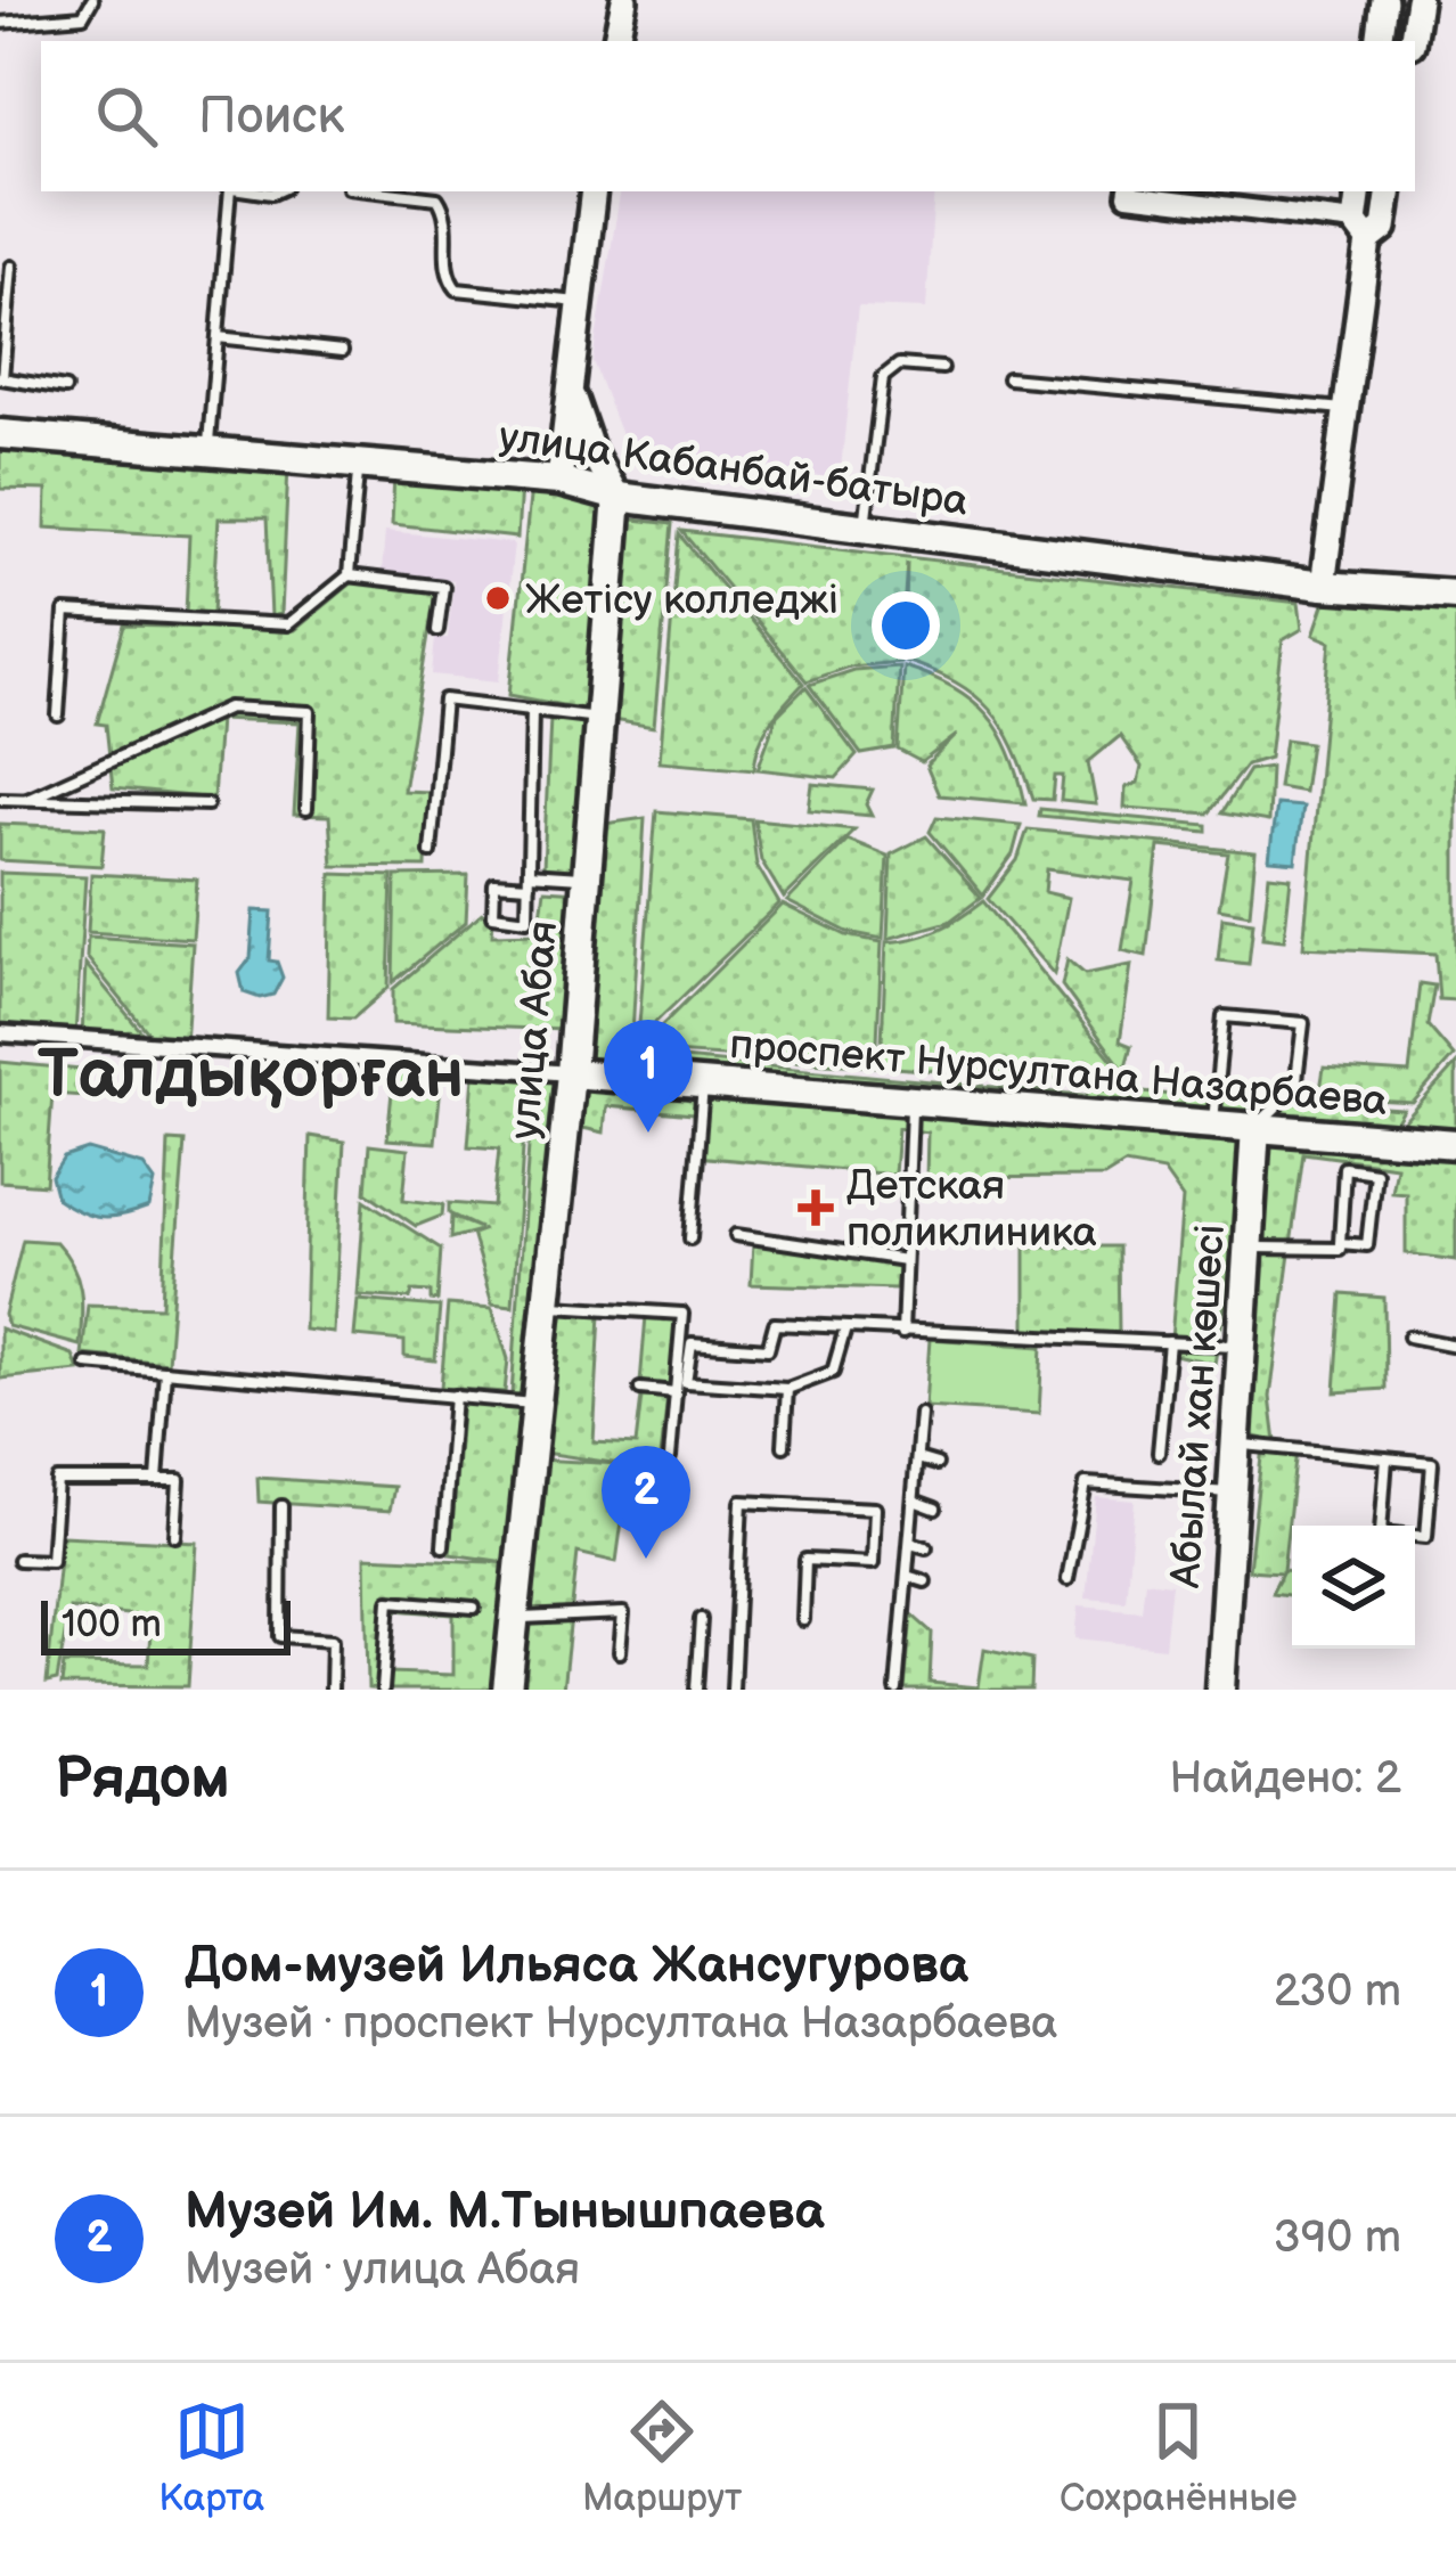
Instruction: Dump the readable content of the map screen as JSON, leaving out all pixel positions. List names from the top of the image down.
{
  "streets": {
    "main road": [
      "улица Кабанбай-батыра",
      "улица Абая",
      "проспект Нурсултана Назарбаева",
      "Абылай хан көшесі"
    ]
  },
  "crossings": [
    ["улица Кабанбай-батыра", "улица Абая"],
    ["улица Абая", "проспект Нурсултана Назарбаева"],
    ["проспект Нурсултана Назарбаева", "Абылай хан көшесі"]
  ],
  "districts": ["Талдықорған"],
  "places": {
    "other": ["Жетісу колледжі"],
    "health": ["Детская поликлиника"]
  },
  "scale_bar": "100 m",
  "page": {
    "search": "Поиск",
    "pins": ["1", "2"],
    "scale": "100 m",
    "heading": ["Рядом", "Найдено: 2"],
    "list": [
      {
        "mark": "1",
        "name": "Дом-музей Ильяса Жансугурова",
        "note": "Музей · проспект Нурсултана Назарбаева",
        "value": "230 m"
      },
      {
        "mark": "2",
        "name": "Музей Им. М.Тынышпаева",
        "note": "Музей · улица Абая",
        "value": "390 m"
      }
    ],
    "nav": ["Карта", "Маршрут", "Сохранённые"]
  }
}
